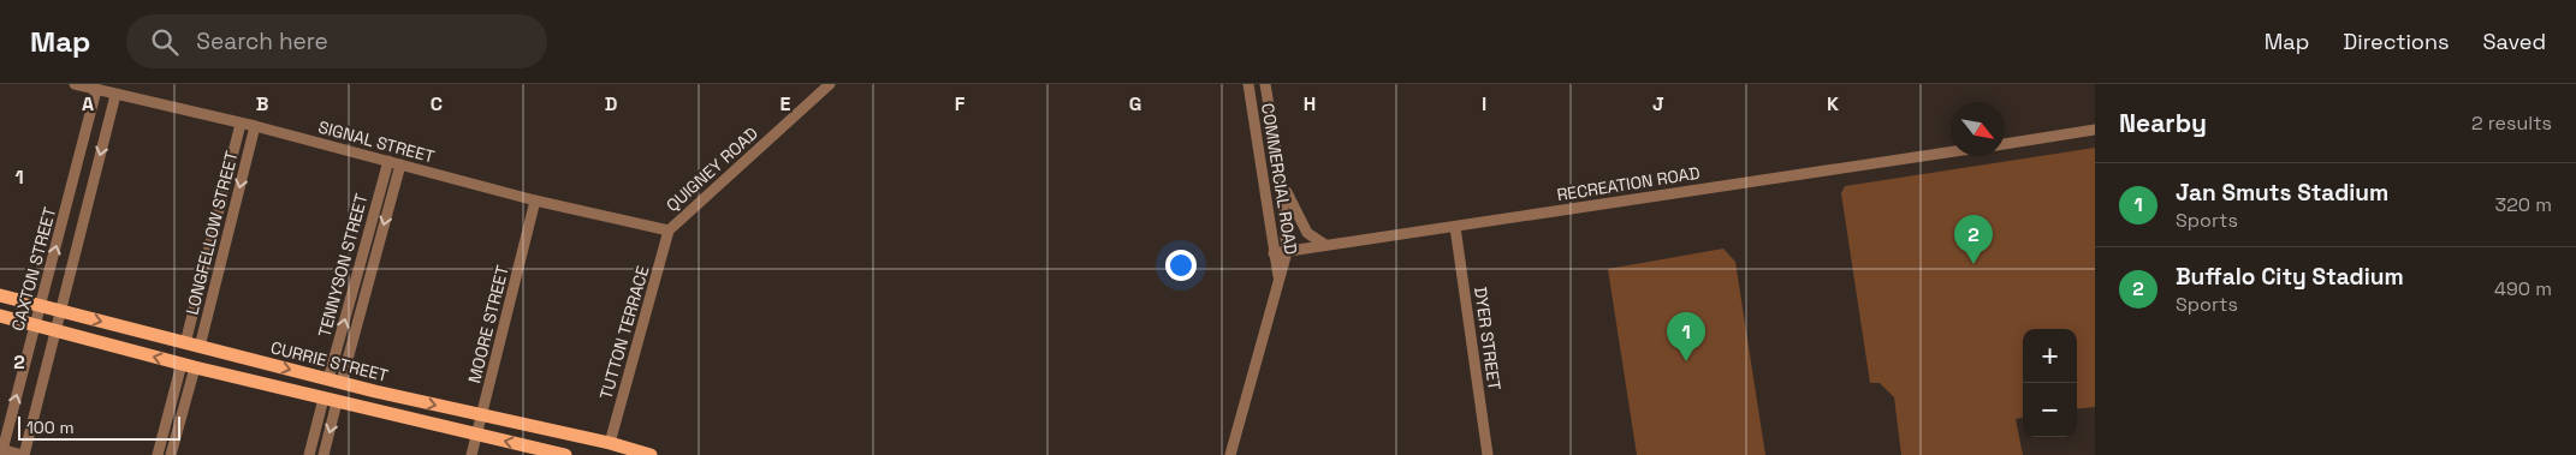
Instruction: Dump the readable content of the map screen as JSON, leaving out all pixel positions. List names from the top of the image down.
{
  "streets": {
    "main road": ["CURRIE STREET"],
    "street": [
      "SIGNAL STREET",
      "QUIGNEY ROAD",
      "COMMERCIAL ROAD",
      "RECREATION ROAD",
      "LONGFELLOW STREET",
      "TENNYSON STREET",
      "CAXTON STREET",
      "MOORE STREET",
      "TUTTON TERRACE",
      "DYER STREET"
    ]
  },
  "crossings": [
    ["SIGNAL STREET", "QUIGNEY ROAD"],
    ["SIGNAL STREET", "LONGFELLOW STREET"],
    ["SIGNAL STREET", "TENNYSON STREET"],
    ["SIGNAL STREET", "CAXTON STREET"],
    ["SIGNAL STREET", "MOORE STREET"],
    ["SIGNAL STREET", "TUTTON TERRACE"],
    ["QUIGNEY ROAD", "TUTTON TERRACE"],
    ["COMMERCIAL ROAD", "RECREATION ROAD"],
    ["RECREATION ROAD", "DYER STREET"],
    ["LONGFELLOW STREET", "CURRIE STREET"],
    ["TENNYSON STREET", "CURRIE STREET"],
    ["CAXTON STREET", "CURRIE STREET"],
    ["MOORE STREET", "CURRIE STREET"],
    ["TUTTON TERRACE", "CURRIE STREET"]
  ],
  "scale_bar": "100 m",
  "north": "bottom right",
  "page": {
    "header": "Map",
    "search": "Search here",
    "nav": ["Map", "Directions", "Saved"],
    "heading": ["Nearby", "2 results"],
    "list": [
      {
        "mark": "1",
        "name": "Jan Smuts Stadium",
        "note": "Sports",
        "value": "320 m"
      },
      {
        "mark": "2",
        "name": "Buffalo City Stadium",
        "note": "Sports",
        "value": "490 m"
      }
    ],
    "pins": ["2", "1"],
    "map_buttons": ["+", "−"],
    "scale": "100 m"
  },
  "grid": {
    "columns": [
      "A",
      "B",
      "C",
      "D",
      "E",
      "F",
      "G",
      "H",
      "I",
      "J",
      "K"
    ],
    "rows": ["1", "2"]
  }
}
